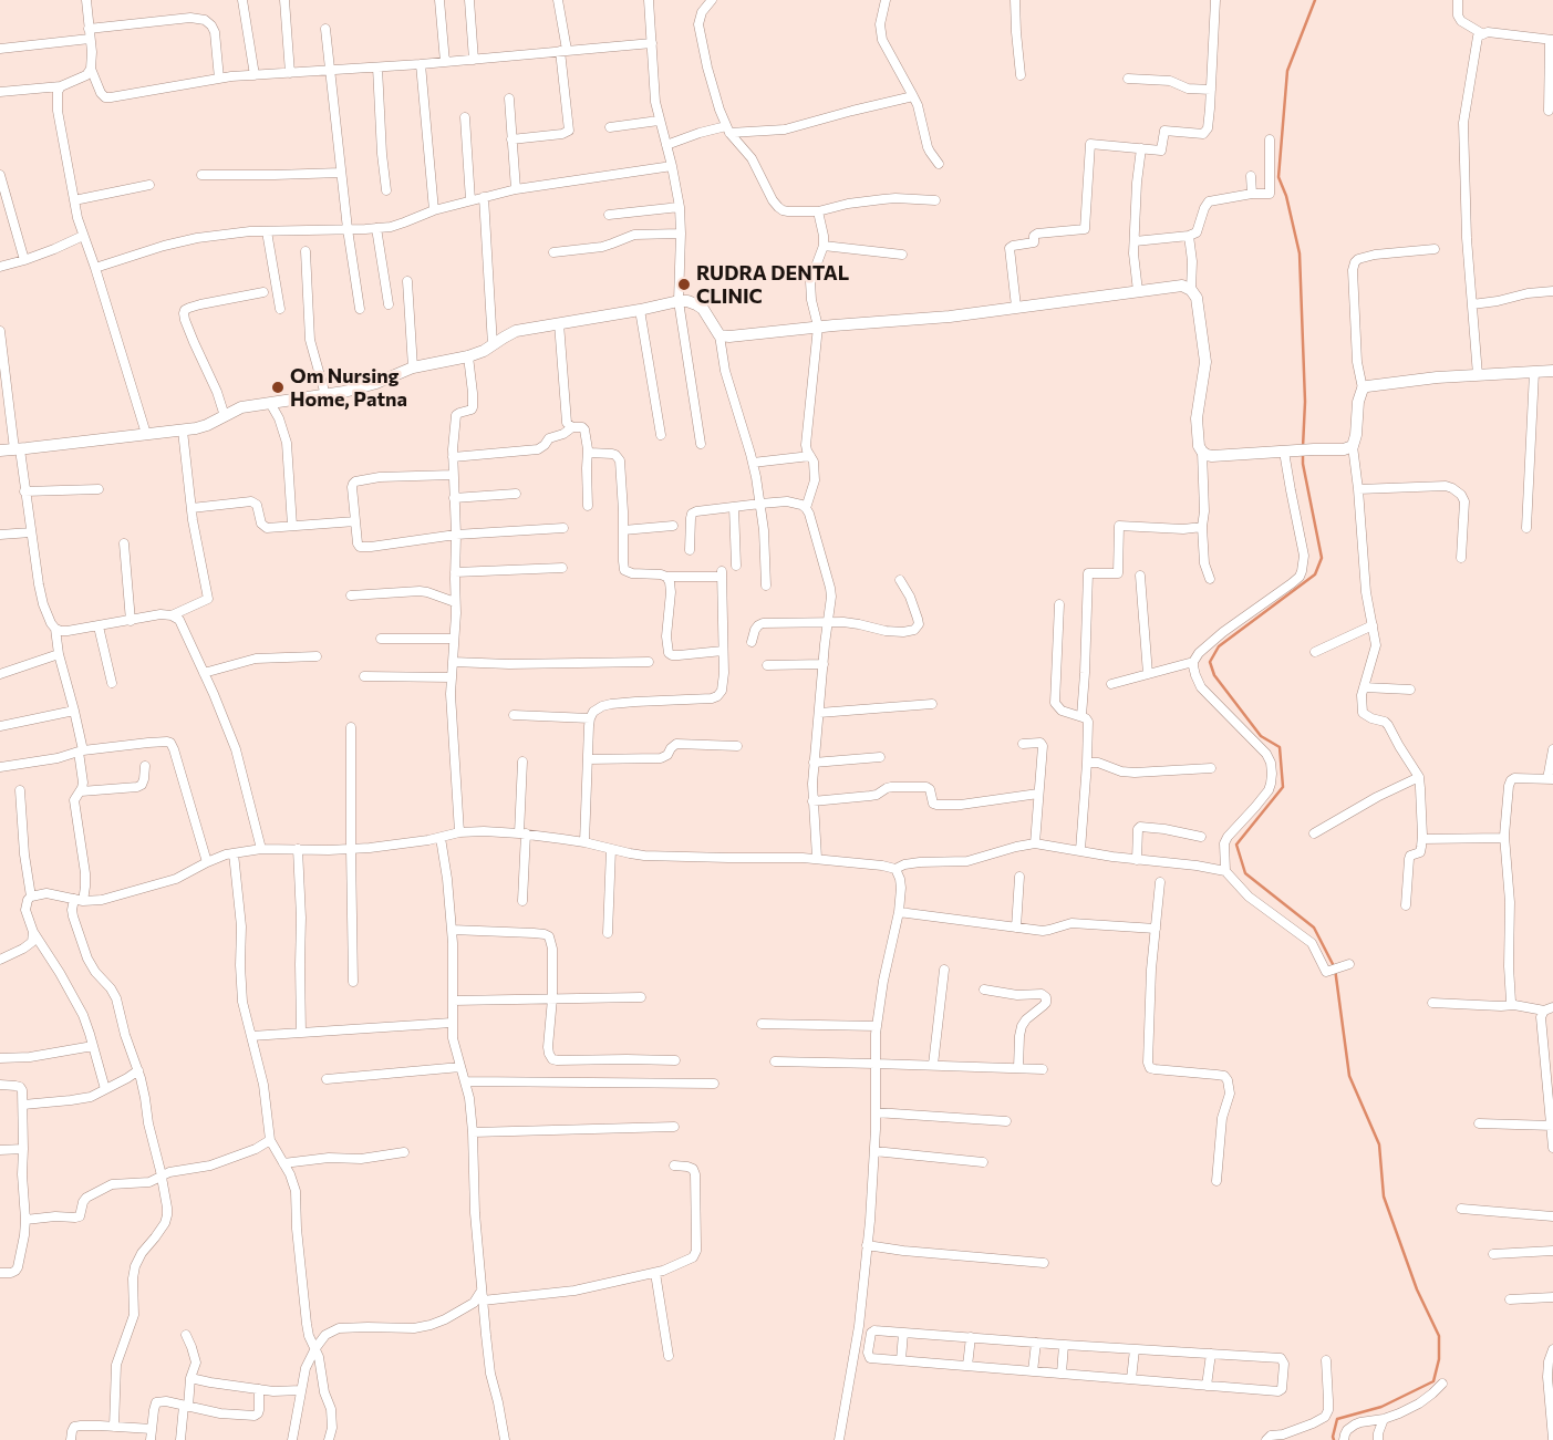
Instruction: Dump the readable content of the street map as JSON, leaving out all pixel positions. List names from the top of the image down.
{
  "places": ["RUDRA DENTAL CLINIC", "Om Nursing Home, Patna"]
}
